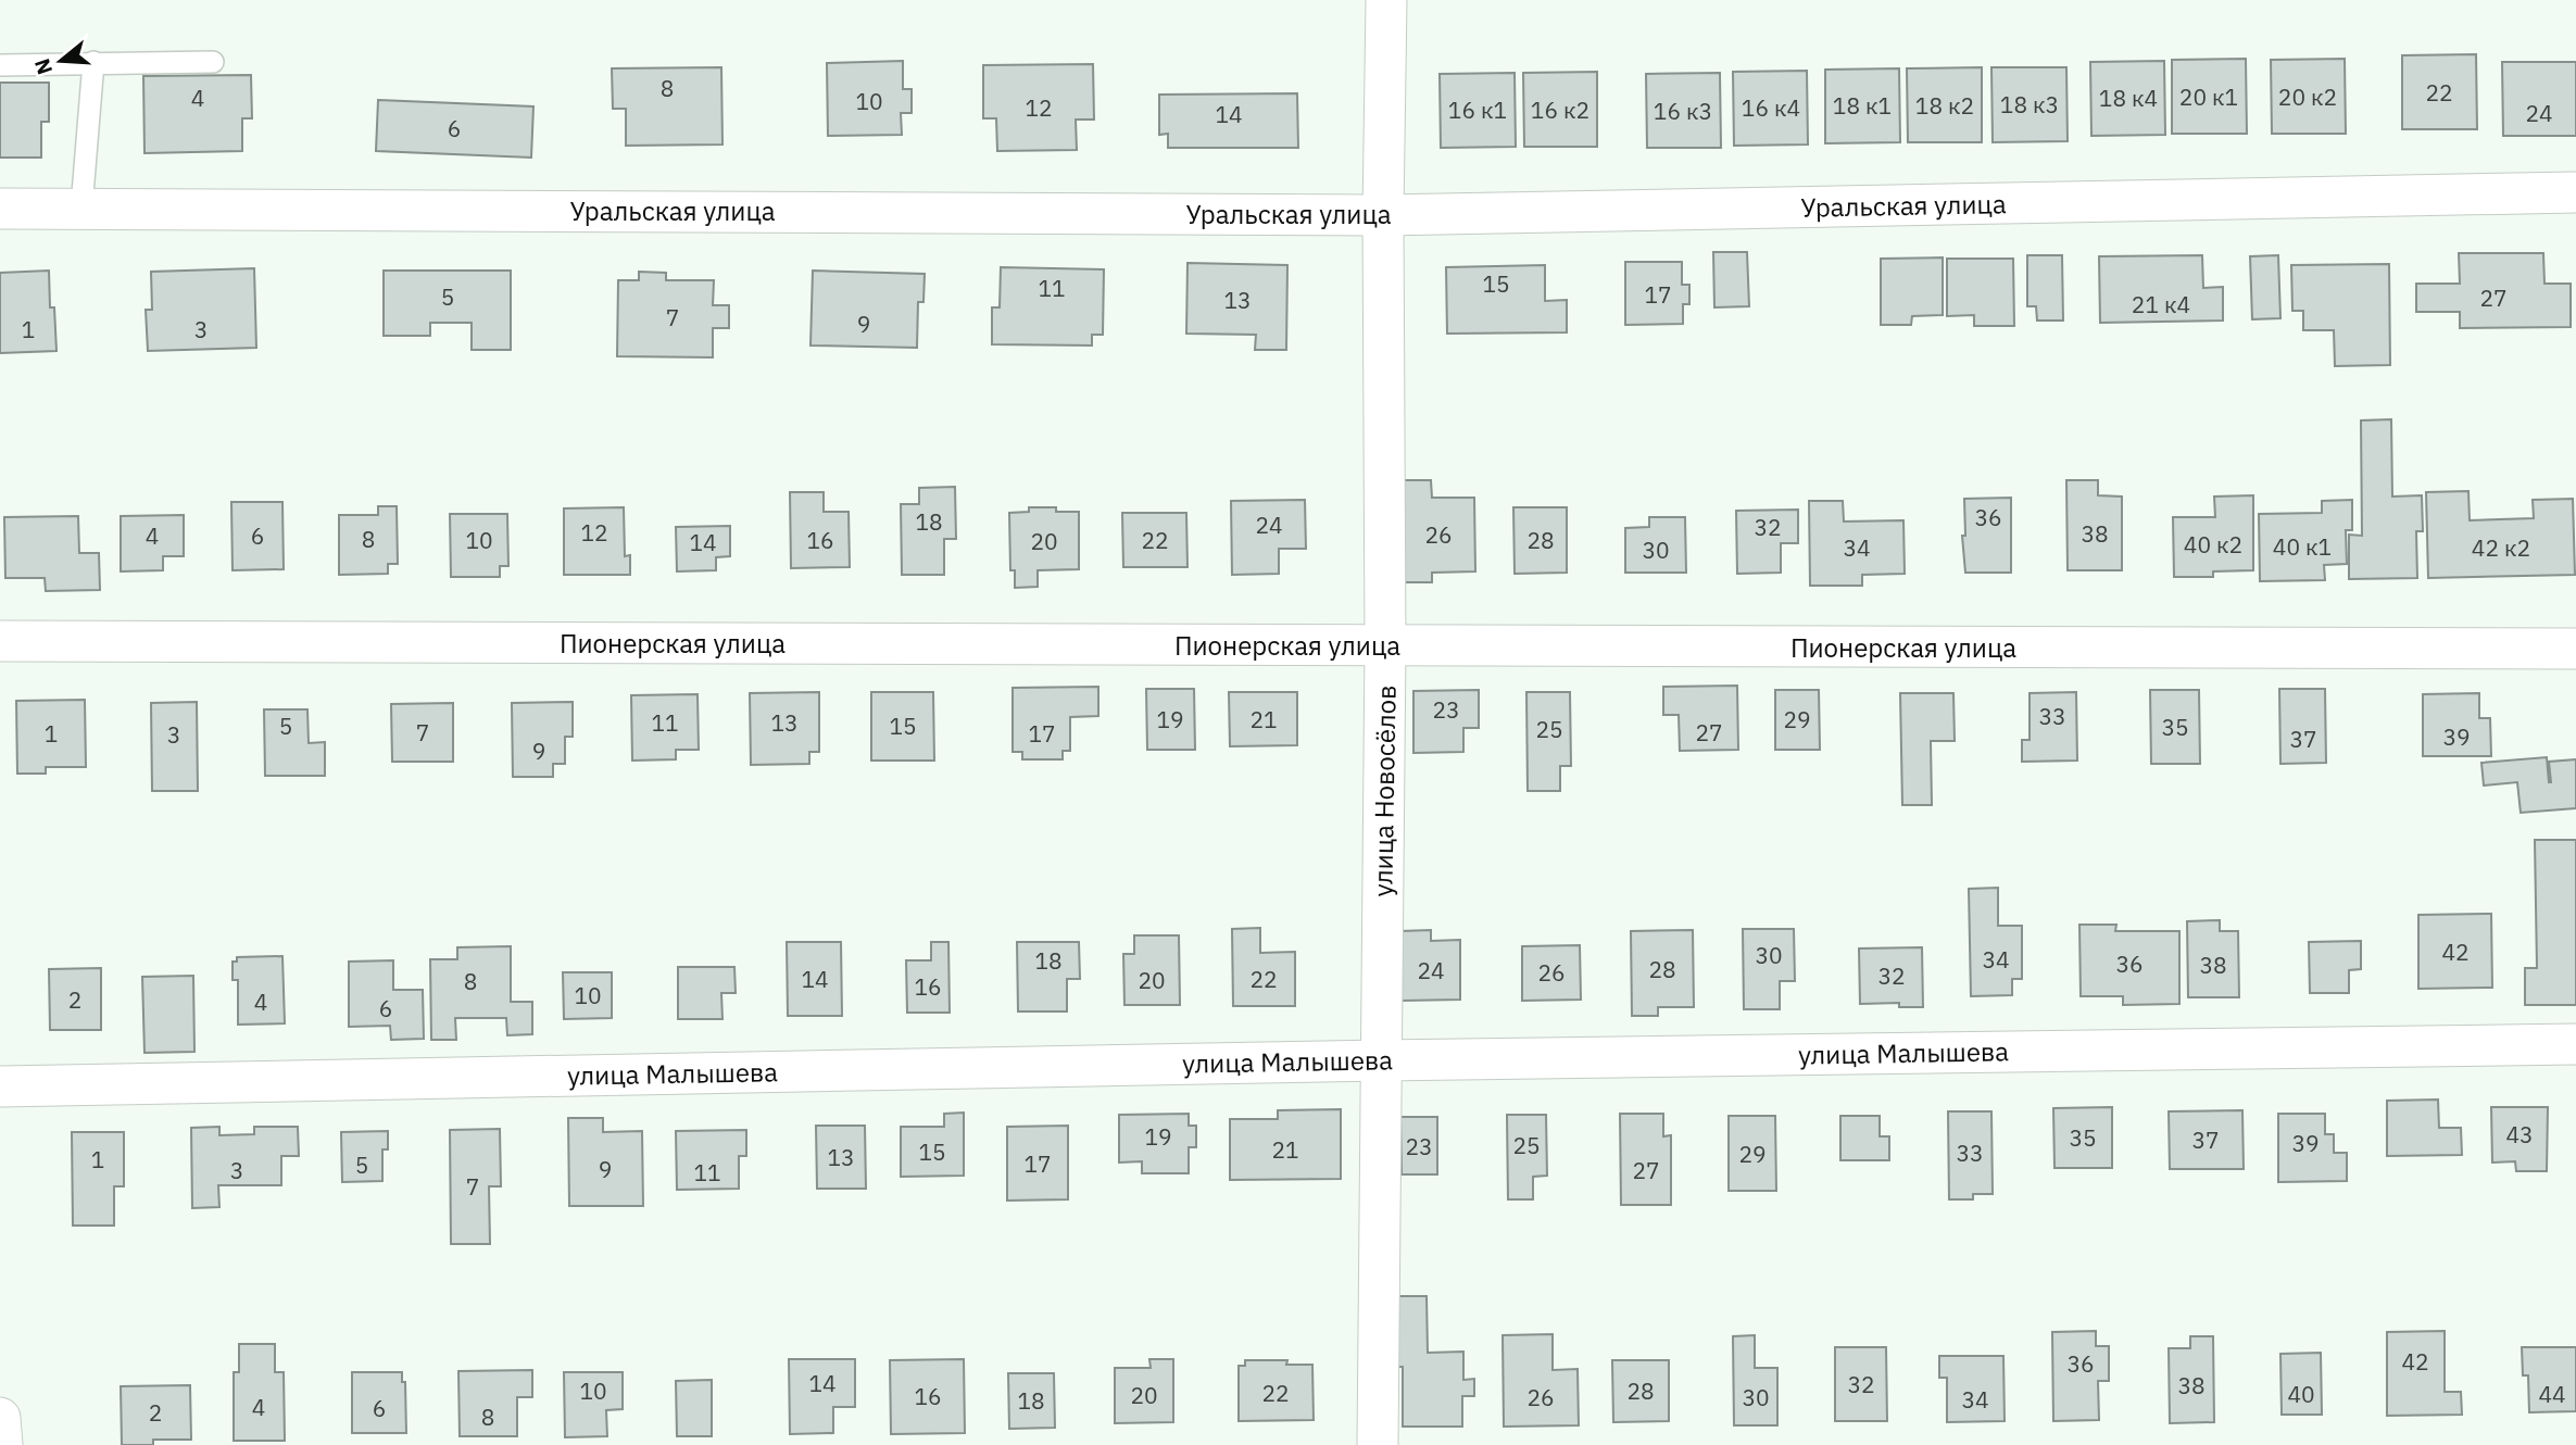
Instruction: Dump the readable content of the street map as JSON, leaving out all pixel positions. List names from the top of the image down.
{
  "streets": {
    "street": [
      "Уральская улица",
      "Пионерская улица",
      "улица Новосёлов",
      "улица Малышева"
    ]
  },
  "crossings": [
    ["Уральская улица", "улица Новосёлов"],
    ["Пионерская улица", "улица Новосёлов"],
    ["улица Новосёлов", "улица Малышева"]
  ],
  "house_numbers": [
    "8",
    "22",
    "20 к1",
    "20 к2",
    "4",
    "18 к4",
    "10",
    "18 к3",
    "18 к1",
    "18 к2",
    "12",
    "16 к4",
    "16 к1",
    "16 к2",
    "16 к3",
    "24",
    "14",
    "6",
    "15",
    "11",
    "17",
    "5",
    "27",
    "13",
    "21 к4",
    "7",
    "9",
    "1",
    "3",
    "36",
    "18",
    "24",
    "32",
    "12",
    "38",
    "26",
    "4",
    "6",
    "8",
    "10",
    "16",
    "22",
    "28",
    "20",
    "14",
    "40 к2",
    "40 к1",
    "34",
    "42 к2",
    "30",
    "23",
    "33",
    "19",
    "21",
    "29",
    "11",
    "13",
    "5",
    "15",
    "35",
    "25",
    "7",
    "27",
    "1",
    "17",
    "3",
    "39",
    "37",
    "9",
    "42",
    "30",
    "34",
    "18",
    "36",
    "38",
    "28",
    "24",
    "26",
    "32",
    "14",
    "22",
    "20",
    "8",
    "16",
    "10",
    "2",
    "4",
    "6",
    "43",
    "19",
    "35",
    "37",
    "39",
    "25",
    "23",
    "21",
    "15",
    "33",
    "29",
    "13",
    "1",
    "17",
    "5",
    "9",
    "3",
    "27",
    "11",
    "7",
    "42",
    "36",
    "14",
    "32",
    "38",
    "10",
    "28",
    "22",
    "40",
    "44",
    "20",
    "16",
    "26",
    "30",
    "34",
    "18",
    "4",
    "6",
    "2",
    "8"
  ],
  "north": "left"
}
